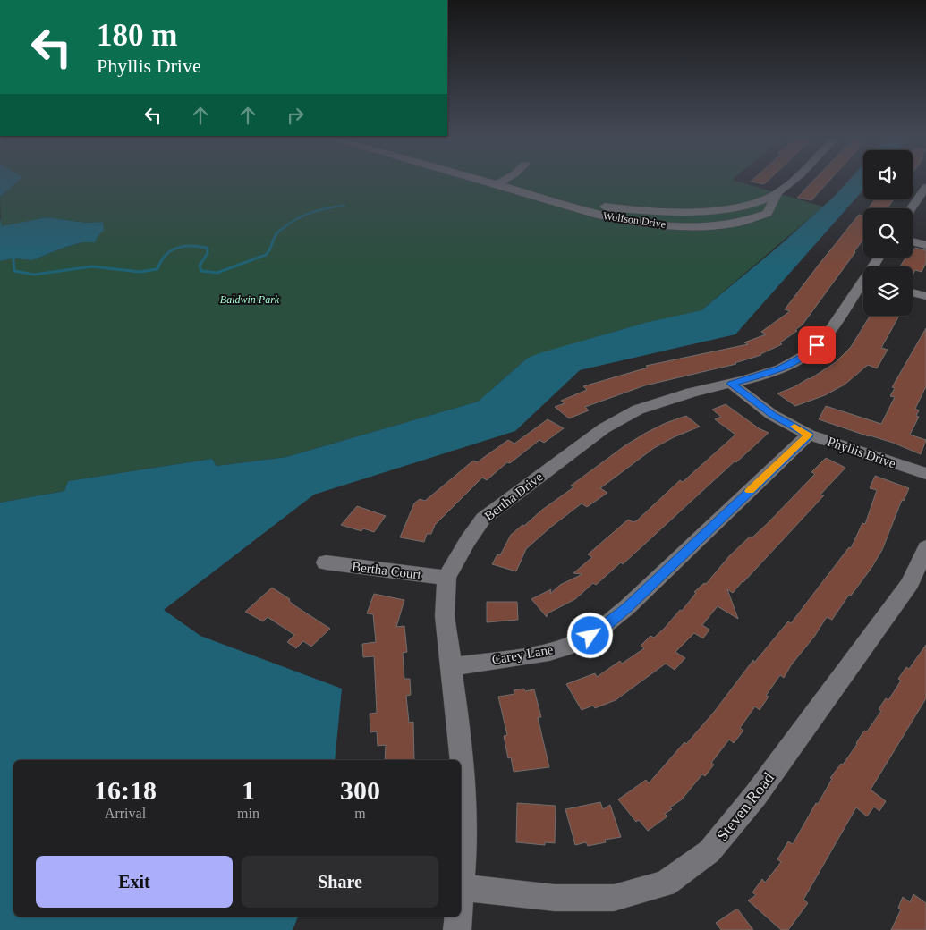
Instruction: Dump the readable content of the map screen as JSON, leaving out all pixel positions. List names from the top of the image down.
{
  "streets": {
    "street": [
      "Wolfson Drive",
      "Phyllis Drive",
      "Bertha Drive",
      "Bertha Court",
      "Carey Lane",
      "Steven Road"
    ]
  },
  "crossings": [
    ["Phyllis Drive", "Bertha Drive"],
    ["Phyllis Drive", "Carey Lane"],
    ["Bertha Drive", "Bertha Court"],
    ["Bertha Drive", "Carey Lane"],
    ["Bertha Drive", "Steven Road"]
  ],
  "parks": ["Baldwin Park"],
  "page": {
    "turn": ["180 m", "Phyllis Drive"],
    "eta": [
      "16:18",
      "Arrival",
      "1",
      "min",
      "300",
      "m"
    ],
    "buttons": ["Exit", "Share"]
  }
}
